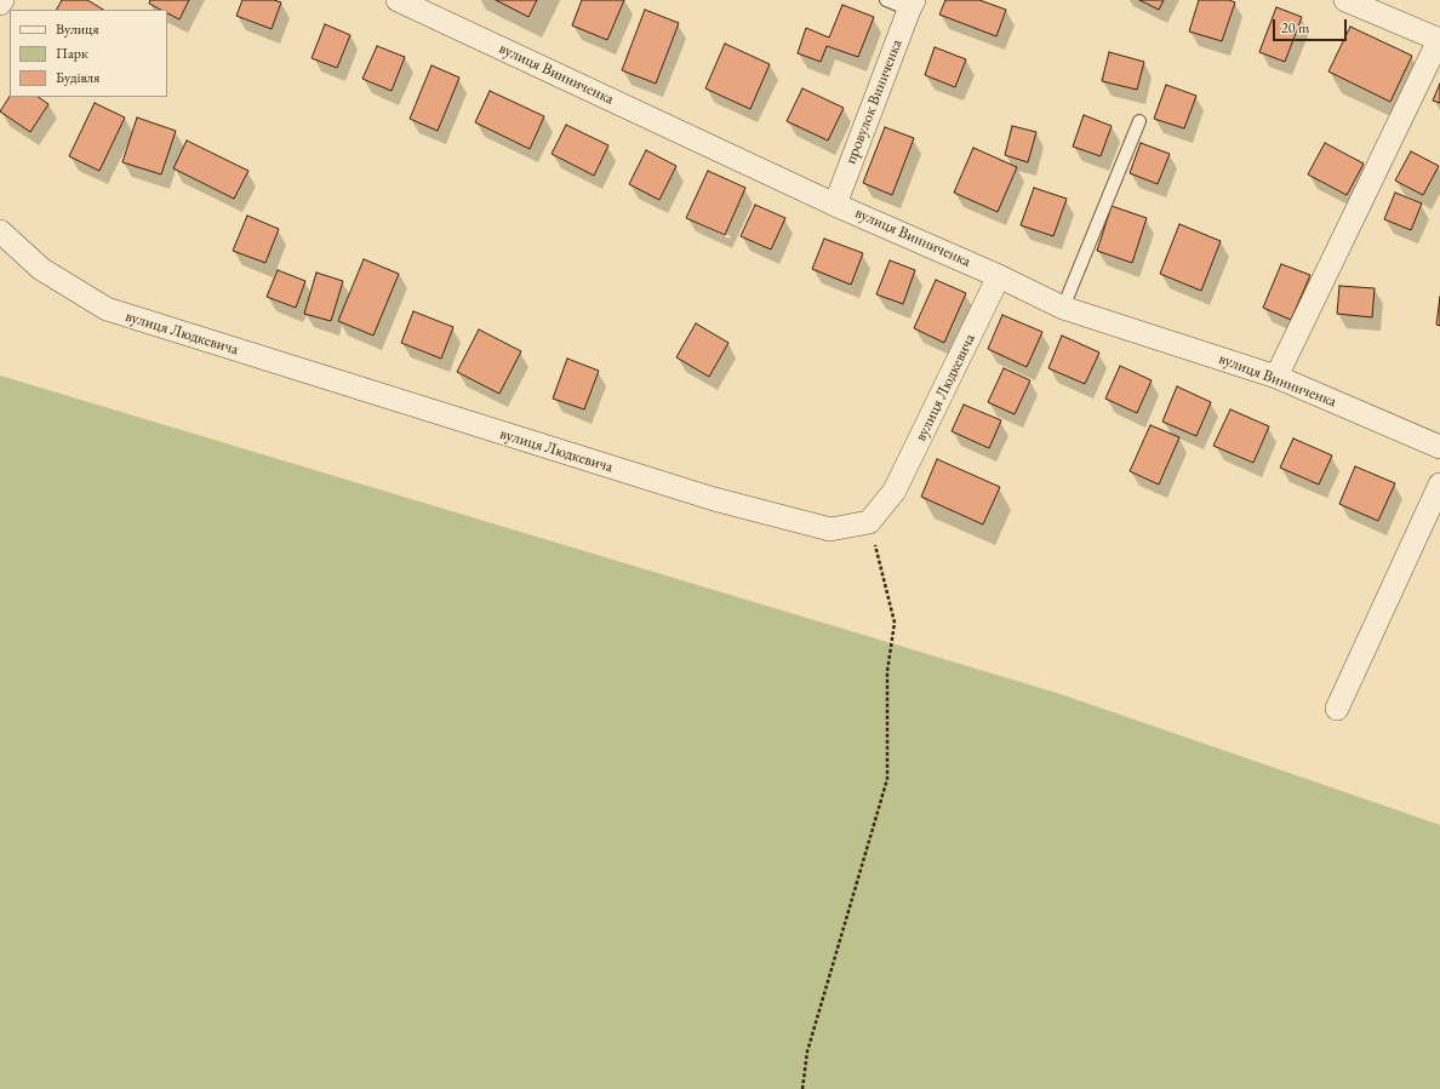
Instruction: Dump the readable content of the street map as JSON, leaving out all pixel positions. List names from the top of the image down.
{
  "streets": {
    "street": ["вулиця Винниченка", "провулок Виниченка", "вулиця Людкевича"]
  },
  "crossings": [
    ["вулиця Винниченка", "провулок Виниченка"],
    ["вулиця Винниченка", "вулиця Людкевича"]
  ],
  "legend": ["Вулиця", "Парк", "Будівля"],
  "scale_bar": "20 m"
}
